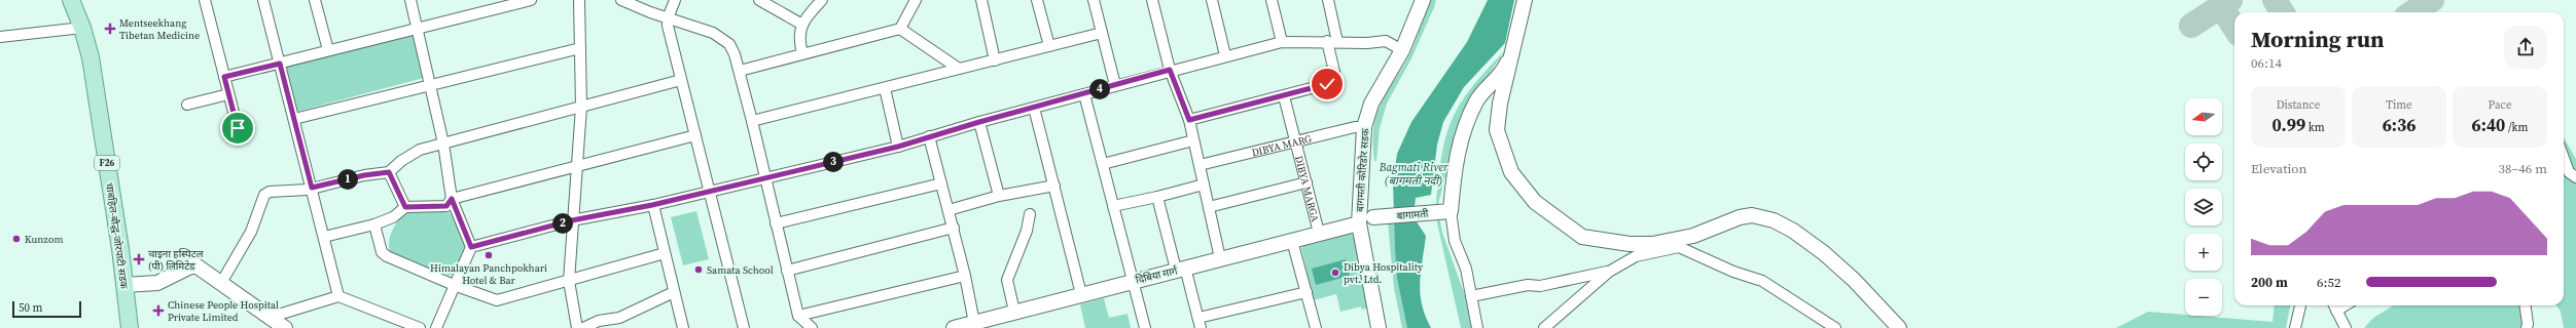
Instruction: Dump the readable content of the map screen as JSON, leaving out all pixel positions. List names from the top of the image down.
{
  "streets": {
    "main road": [
      "F26",
      "बागमती कोरिडोर सडक",
      "बागामती",
      "चाबहिल-बौद्ध-जोरपाटी सडक",
      "दिबिया मार्ग"
    ],
    "street": ["DIBYA MARG", "DIBYA MARGA"]
  },
  "crossings": [
    ["DIBYA MARG", "बागमती कोरिडोर सडक"],
    ["DIBYA MARG", "DIBYA MARGA"],
    ["बागमती कोरिडोर सडक", "दिबिया मार्ग"],
    ["DIBYA MARGA", "दिबिया मार्ग"]
  ],
  "water": ["Bagmati River (बागमती नदी)"],
  "places": {
    "health": ["Mentseekhang Tibetan Medicine", "चाइना हस्पिटल (पी) लिमिटेड", "Chinese People Hospital Private Limited"],
    "other": [
      "Kunzom",
      "Himalayan Panchpokhari Hotel & Bar",
      "Samata School",
      "Dibya Hospitality pvt. Ltd."
    ]
  },
  "scale_bar": "50 m",
  "north": "left",
  "page": {
    "heading": ["Morning run", "06:14"],
    "pins": [
      "4",
      "3",
      "1",
      "2"
    ],
    "stats": [
      ["Distance", "0.99 km"],
      ["Time", "6:36"],
      ["Pace", "6:40 /km"]
    ],
    "map_buttons": ["+", "−"],
    "chart": ["Elevation", "38–46 m"],
    "list": [
      {
        "name": "200 m",
        "note": "6:52"
      }
    ],
    "scale": "50 m"
  }
}
